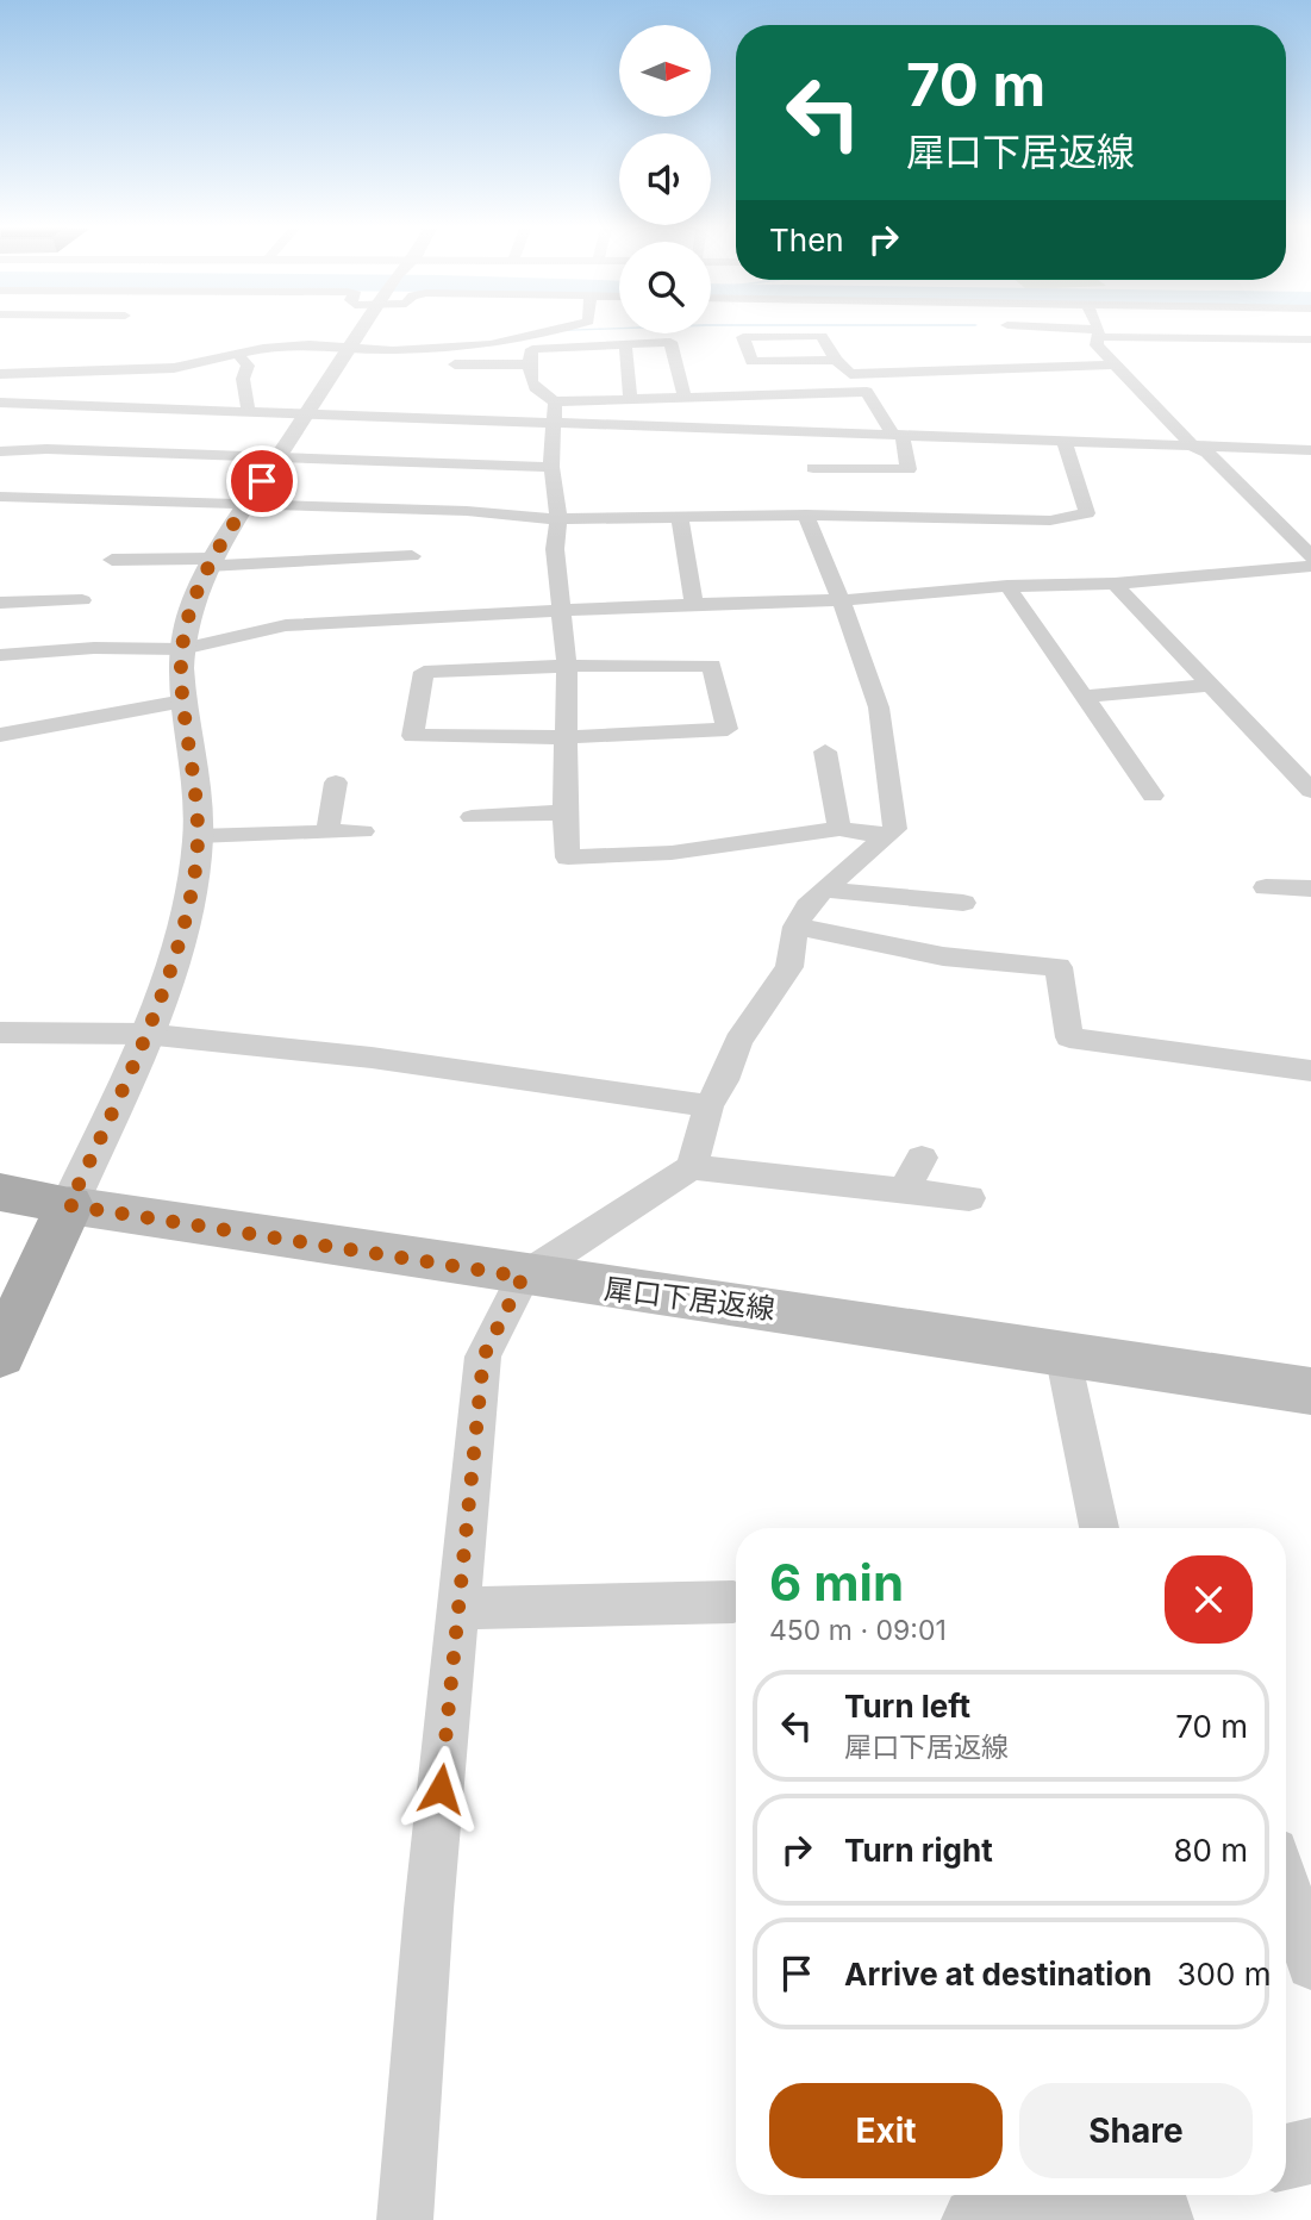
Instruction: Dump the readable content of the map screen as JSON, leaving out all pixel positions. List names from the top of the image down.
{
  "streets": {
    "main road": ["犀口下居返線"]
  },
  "north": "right",
  "page": {
    "turn": ["70 m", "犀口下居返線"],
    "then": "Then",
    "heading": ["6 min", "450 m · 09:01"],
    "list": [
      {
        "name": "Turn left",
        "note": "犀口下居返線",
        "value": "70 m"
      },
      {
        "name": "Turn right",
        "value": "80 m"
      },
      {
        "name": "Arrive at destination",
        "value": "300 m"
      }
    ],
    "buttons": ["Exit", "Share"]
  }
}
